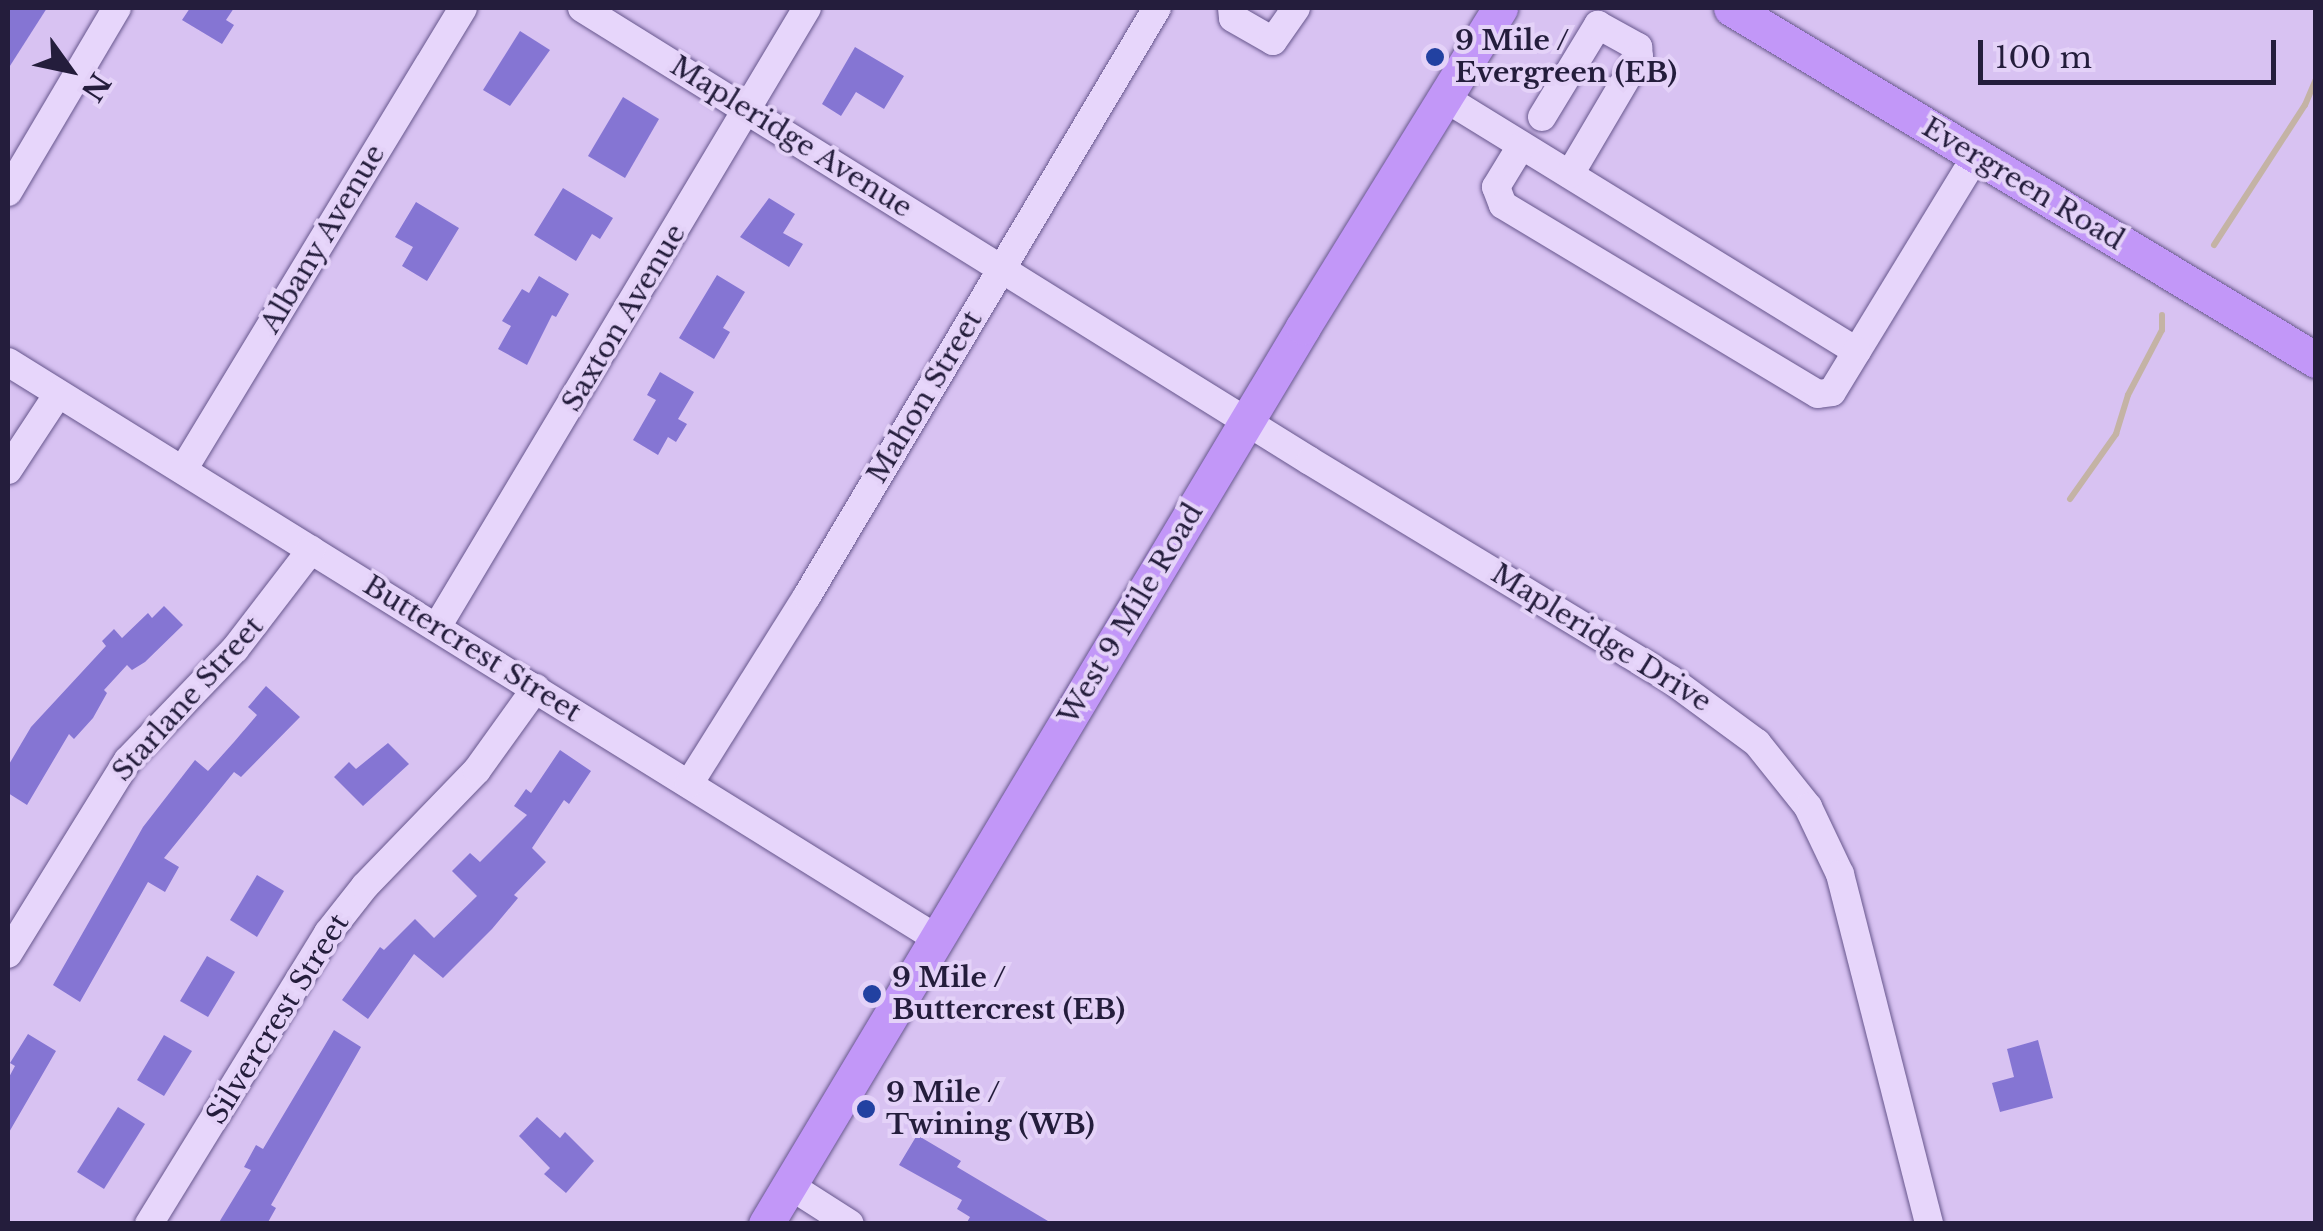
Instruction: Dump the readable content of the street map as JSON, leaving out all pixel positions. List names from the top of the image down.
{
  "streets": {
    "main road": ["Evergreen Road", "West 9 Mile Road"],
    "street": [
      "Mapleridge Avenue",
      "Albany Avenue",
      "Saxton Avenue",
      "Mahon Street",
      "Mapleridge Drive",
      "Buttercrest Street",
      "Starlane Street",
      "Silvercrest Street"
    ]
  },
  "crossings": [
    ["Mapleridge Avenue", "Saxton Avenue"],
    ["Mapleridge Avenue", "Mahon Street"],
    ["Mapleridge Avenue", "Mapleridge Drive"],
    ["Albany Avenue", "Buttercrest Street"],
    ["Saxton Avenue", "Buttercrest Street"],
    ["Mahon Street", "Mapleridge Drive"],
    ["Mahon Street", "Buttercrest Street"],
    ["West 9 Mile Road", "Mapleridge Drive"],
    ["West 9 Mile Road", "Buttercrest Street"],
    ["Buttercrest Street", "Starlane Street"],
    ["Buttercrest Street", "Silvercrest Street"]
  ],
  "places": ["9 Mile / Evergreen (EB)", "9 Mile / Buttercrest (EB)", "9 Mile / Twining (WB)"],
  "scale_bar": "100 m",
  "north": "bottom right"
}
